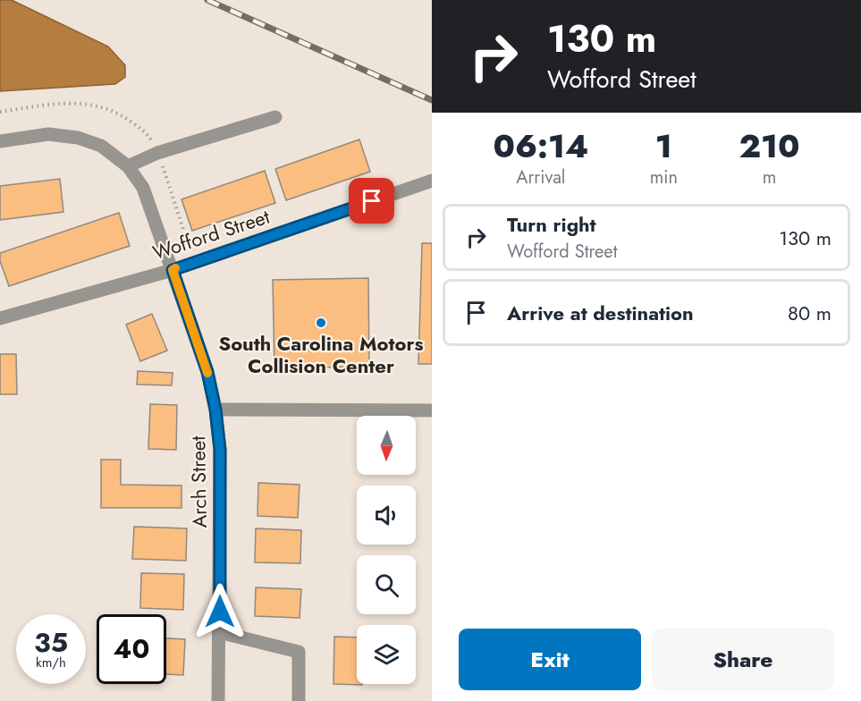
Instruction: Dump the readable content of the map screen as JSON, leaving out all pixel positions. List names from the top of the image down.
{
  "streets": {
    "street": ["Wofford Street", "Arch Street"]
  },
  "crossings": [
    ["Wofford Street", "Arch Street"]
  ],
  "places": ["South Carolina Motors Collision Center"],
  "north": "bottom",
  "page": {
    "turn": ["130 m", "Wofford Street"],
    "eta": [
      "06:14",
      "Arrival",
      "1",
      "min",
      "210",
      "m"
    ],
    "list": [
      {
        "name": "Turn right",
        "note": "Wofford Street",
        "value": "130 m"
      },
      {
        "name": "Arrive at destination",
        "value": "80 m"
      }
    ],
    "speed": "35 km/h",
    "limit": "40",
    "buttons": ["Exit", "Share"]
  }
}
